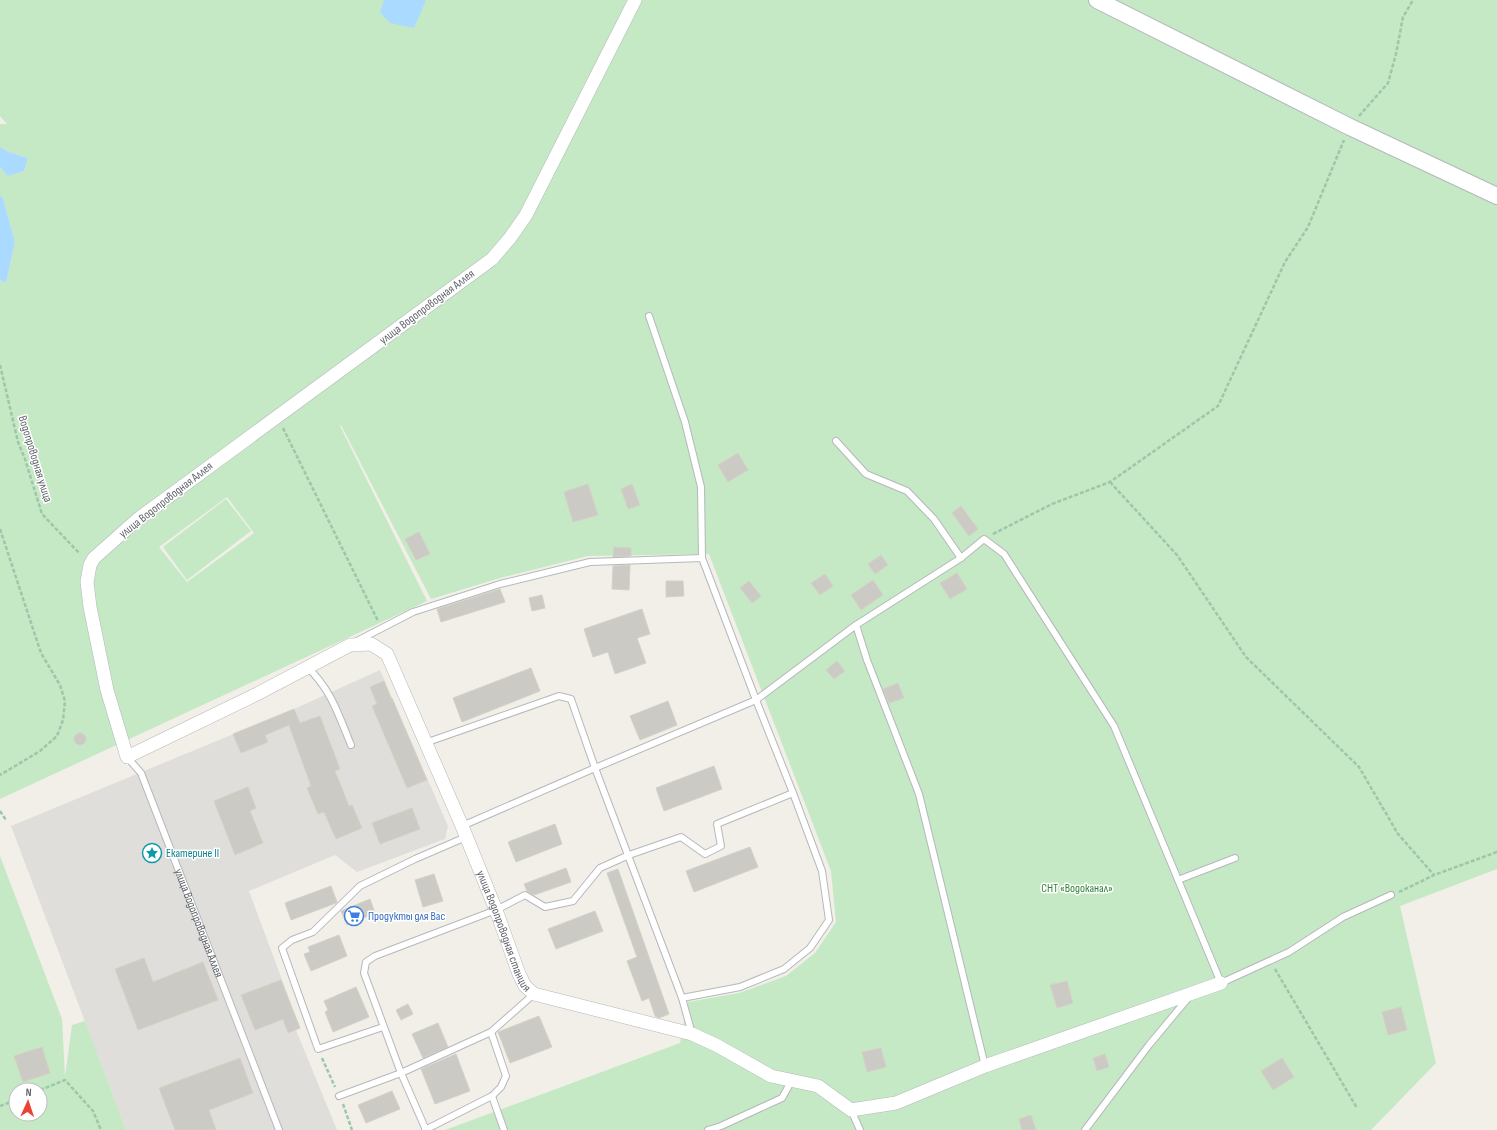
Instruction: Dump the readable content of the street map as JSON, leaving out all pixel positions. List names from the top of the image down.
{
  "streets": {
    "street": ["улица Водопроводная Аллея", "улица Водопроводная станция"],
    "path": ["Водопроводная улица"]
  },
  "crossings": [
    ["улица Водопроводная Аллея", "Водопроводная улица"]
  ],
  "parks": ["СНТ «Водоканал»"],
  "places": {
    "place": ["Екатерине II"],
    "supermarket": ["Продукты для Вас"]
  },
  "north": "top"
}
